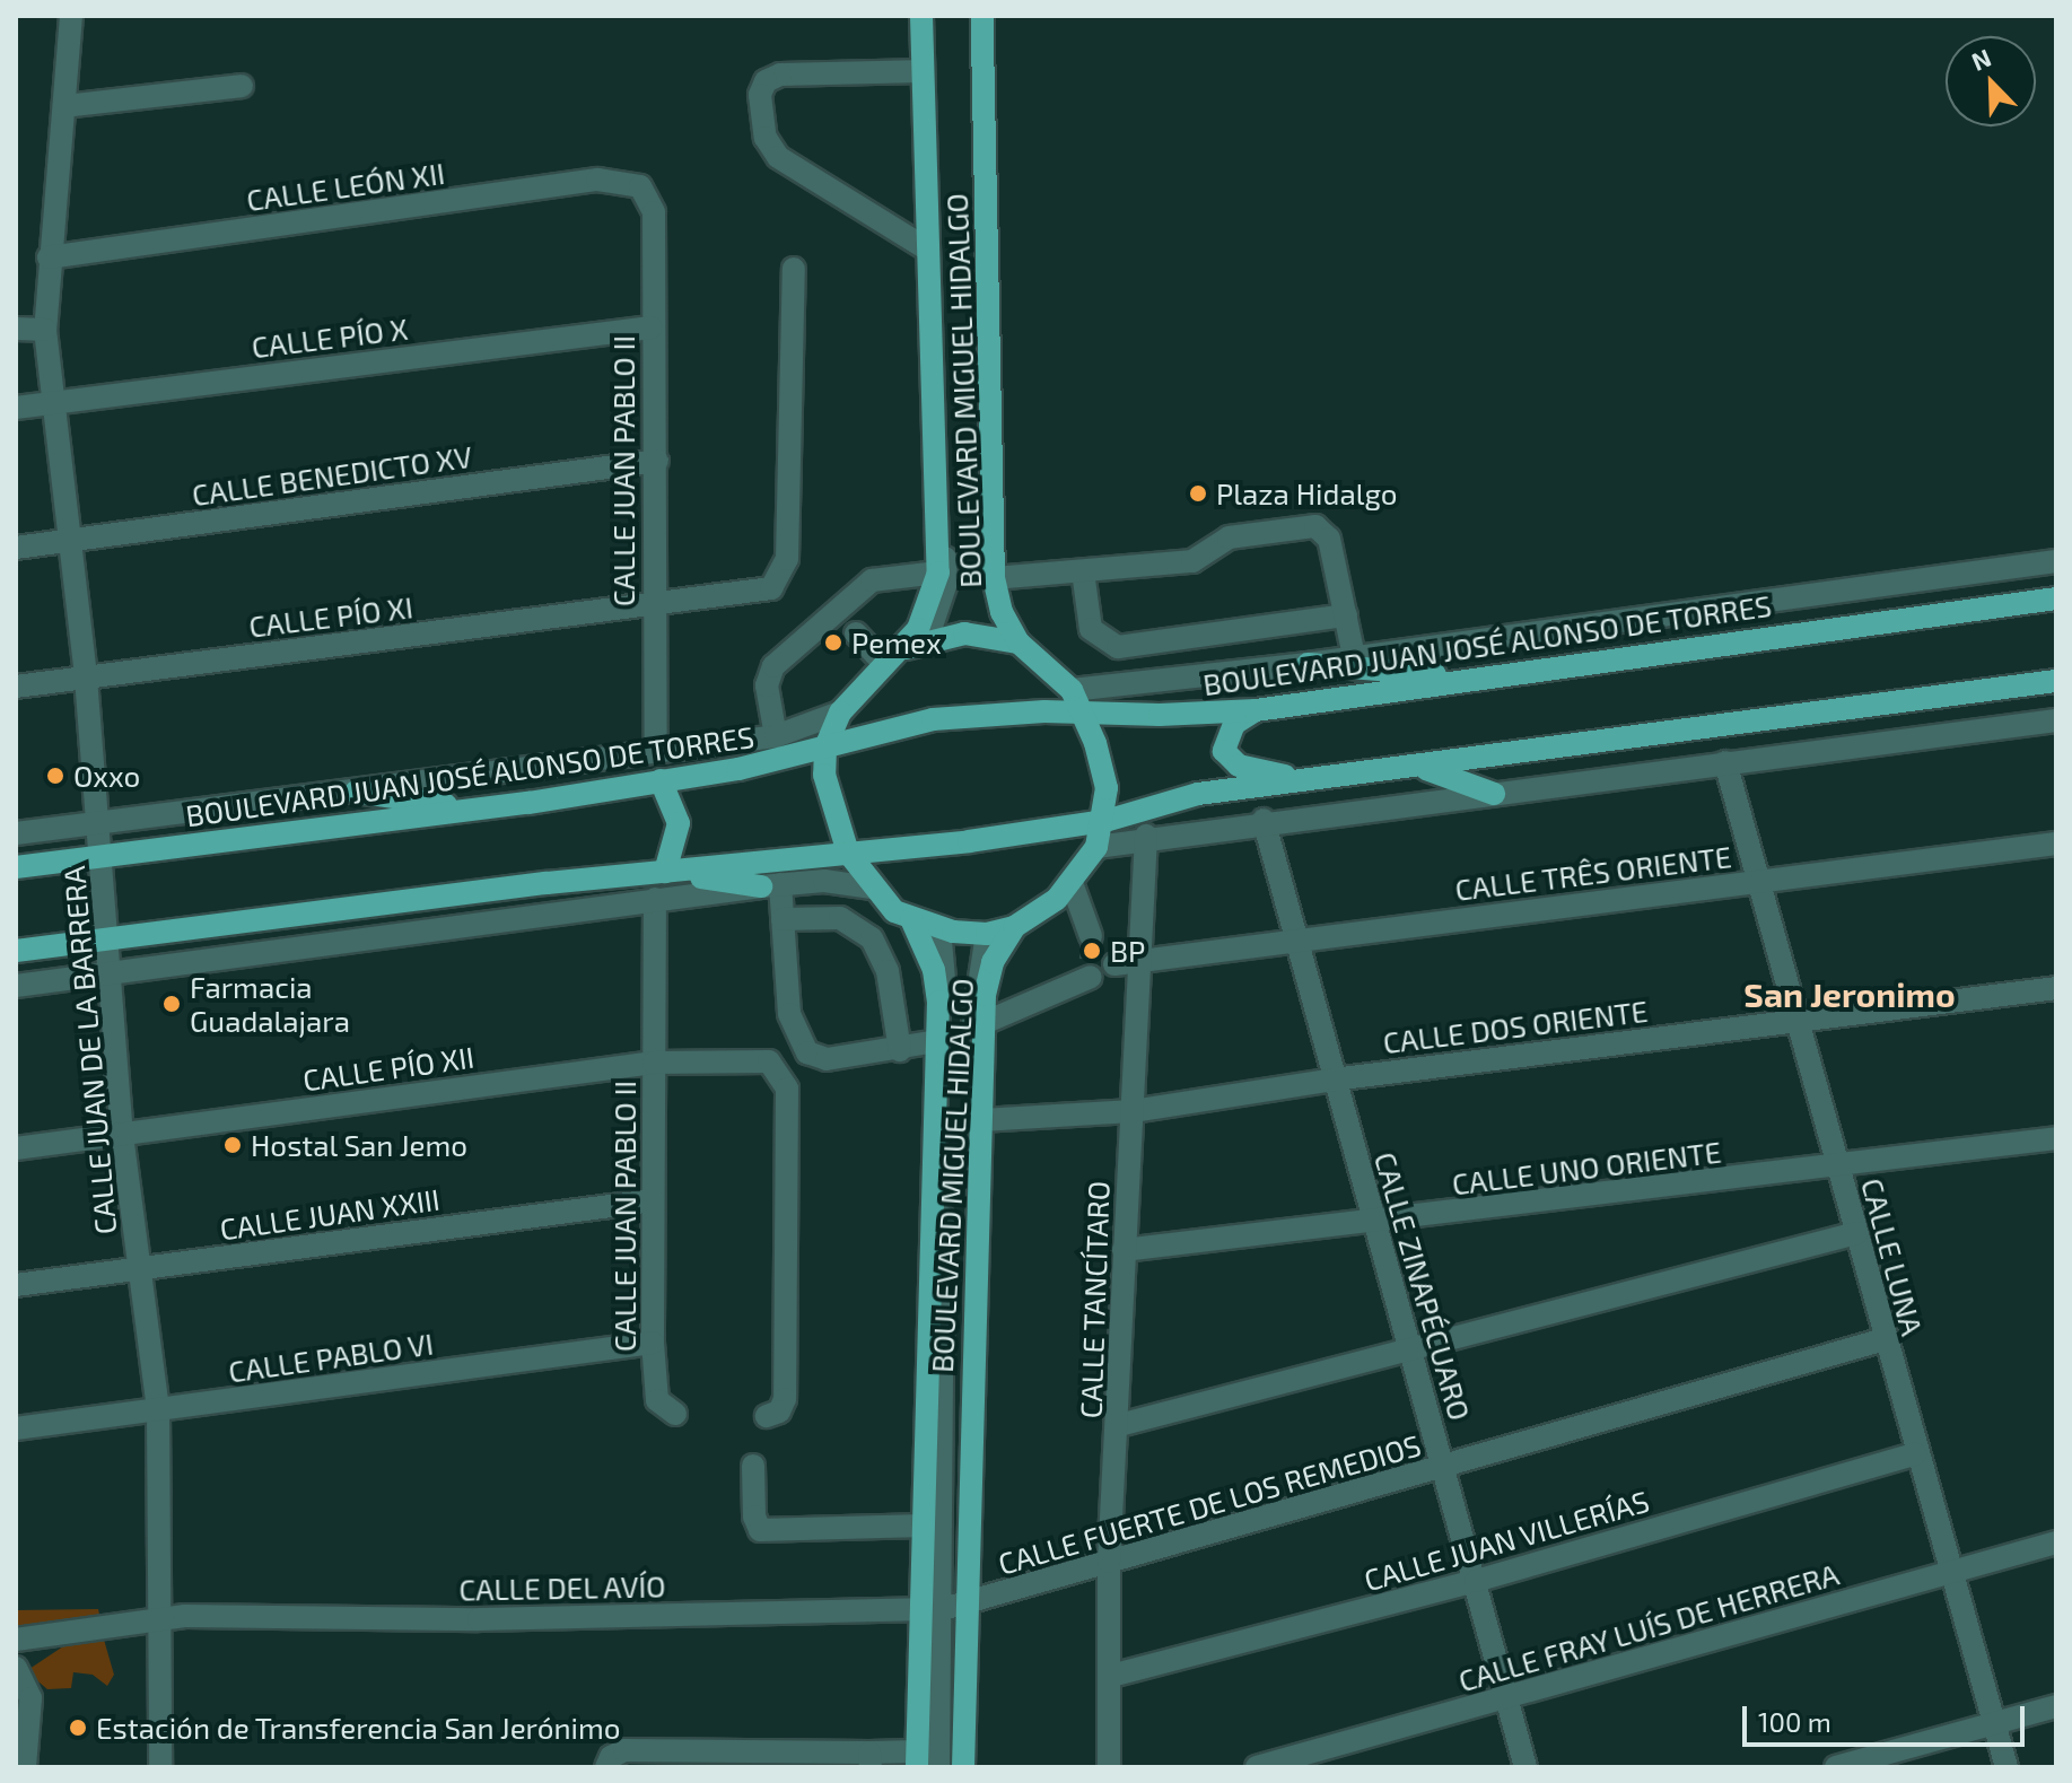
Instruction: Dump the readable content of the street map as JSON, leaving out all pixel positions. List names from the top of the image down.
{
  "streets": {
    "main road": ["BOULEVARD MIGUEL HIDALGO", "BOULEVARD JUAN JOSÉ ALONSO DE TORRES"],
    "street": [
      "CALLE LEÓN XII",
      "CALLE PÍO X",
      "CALLE JUAN PABLO II",
      "CALLE BENEDICTO XV",
      "CALLE PÍO XI",
      "CALLE TRÊS ORIENTE",
      "CALLE DOS ORIENTE",
      "CALLE JUAN DE LA BARRERA",
      "CALLE PÍO XII",
      "CALLE UNO ORIENTE",
      "CALLE JUAN XXIII",
      "CALLE LUNA",
      "CALLE ZINAPÉCUARO",
      "CALLE TANCÍTARO",
      "CALLE PABLO VI",
      "CALLE FUERTE DE LOS REMEDIOS",
      "CALLE JUAN VILLERÍAS",
      "CALLE DEL AVÍO",
      "CALLE FRAY LUÍS DE HERRERA"
    ]
  },
  "crossings": [
    ["CALLE LEÓN XII", "CALLE JUAN PABLO II"],
    ["CALLE LEÓN XII", "CALLE JUAN DE LA BARRERA"],
    ["CALLE PÍO X", "CALLE JUAN PABLO II"],
    ["CALLE PÍO X", "CALLE JUAN DE LA BARRERA"],
    ["BOULEVARD MIGUEL HIDALGO", "BOULEVARD JUAN JOSÉ ALONSO DE TORRES"],
    ["BOULEVARD MIGUEL HIDALGO", "CALLE DOS ORIENTE"],
    ["BOULEVARD MIGUEL HIDALGO", "CALLE FUERTE DE LOS REMEDIOS"],
    ["BOULEVARD MIGUEL HIDALGO", "CALLE DEL AVÍO"],
    ["CALLE JUAN PABLO II", "CALLE BENEDICTO XV"],
    ["CALLE JUAN PABLO II", "CALLE PÍO XI"],
    ["CALLE JUAN PABLO II", "BOULEVARD JUAN JOSÉ ALONSO DE TORRES"],
    ["CALLE JUAN PABLO II", "CALLE PÍO XII"],
    ["CALLE JUAN PABLO II", "CALLE JUAN XXIII"],
    ["CALLE JUAN PABLO II", "CALLE PABLO VI"],
    ["CALLE BENEDICTO XV", "CALLE JUAN DE LA BARRERA"],
    ["CALLE PÍO XI", "CALLE JUAN DE LA BARRERA"],
    ["BOULEVARD JUAN JOSÉ ALONSO DE TORRES", "CALLE JUAN DE LA BARRERA"],
    ["CALLE TRÊS ORIENTE", "CALLE LUNA"],
    ["CALLE TRÊS ORIENTE", "CALLE ZINAPÉCUARO"],
    ["CALLE TRÊS ORIENTE", "CALLE TANCÍTARO"],
    ["CALLE DOS ORIENTE", "CALLE LUNA"],
    ["CALLE DOS ORIENTE", "CALLE ZINAPÉCUARO"],
    ["CALLE DOS ORIENTE", "CALLE TANCÍTARO"],
    ["CALLE JUAN DE LA BARRERA", "CALLE PÍO XII"],
    ["CALLE JUAN DE LA BARRERA", "CALLE JUAN XXIII"],
    ["CALLE JUAN DE LA BARRERA", "CALLE PABLO VI"],
    ["CALLE JUAN DE LA BARRERA", "CALLE DEL AVÍO"],
    ["CALLE UNO ORIENTE", "CALLE LUNA"],
    ["CALLE UNO ORIENTE", "CALLE ZINAPÉCUARO"],
    ["CALLE UNO ORIENTE", "CALLE TANCÍTARO"],
    ["CALLE LUNA", "CALLE FUERTE DE LOS REMEDIOS"],
    ["CALLE LUNA", "CALLE JUAN VILLERÍAS"],
    ["CALLE LUNA", "CALLE FRAY LUÍS DE HERRERA"],
    ["CALLE ZINAPÉCUARO", "CALLE FUERTE DE LOS REMEDIOS"],
    ["CALLE ZINAPÉCUARO", "CALLE JUAN VILLERÍAS"],
    ["CALLE ZINAPÉCUARO", "CALLE FRAY LUÍS DE HERRERA"],
    ["CALLE TANCÍTARO", "CALLE FUERTE DE LOS REMEDIOS"],
    ["CALLE TANCÍTARO", "CALLE JUAN VILLERÍAS"],
    ["CALLE FUERTE DE LOS REMEDIOS", "CALLE DEL AVÍO"]
  ],
  "districts": ["San Jeronimo"],
  "places": [
    "Plaza Hidalgo",
    "Pemex",
    "Oxxo",
    "BP",
    "Farmacia Guadalajara",
    "Hostal San Jemo",
    "Estación de Transferencia San Jerónimo"
  ],
  "scale_bar": "100 m",
  "north": "top left"
}
